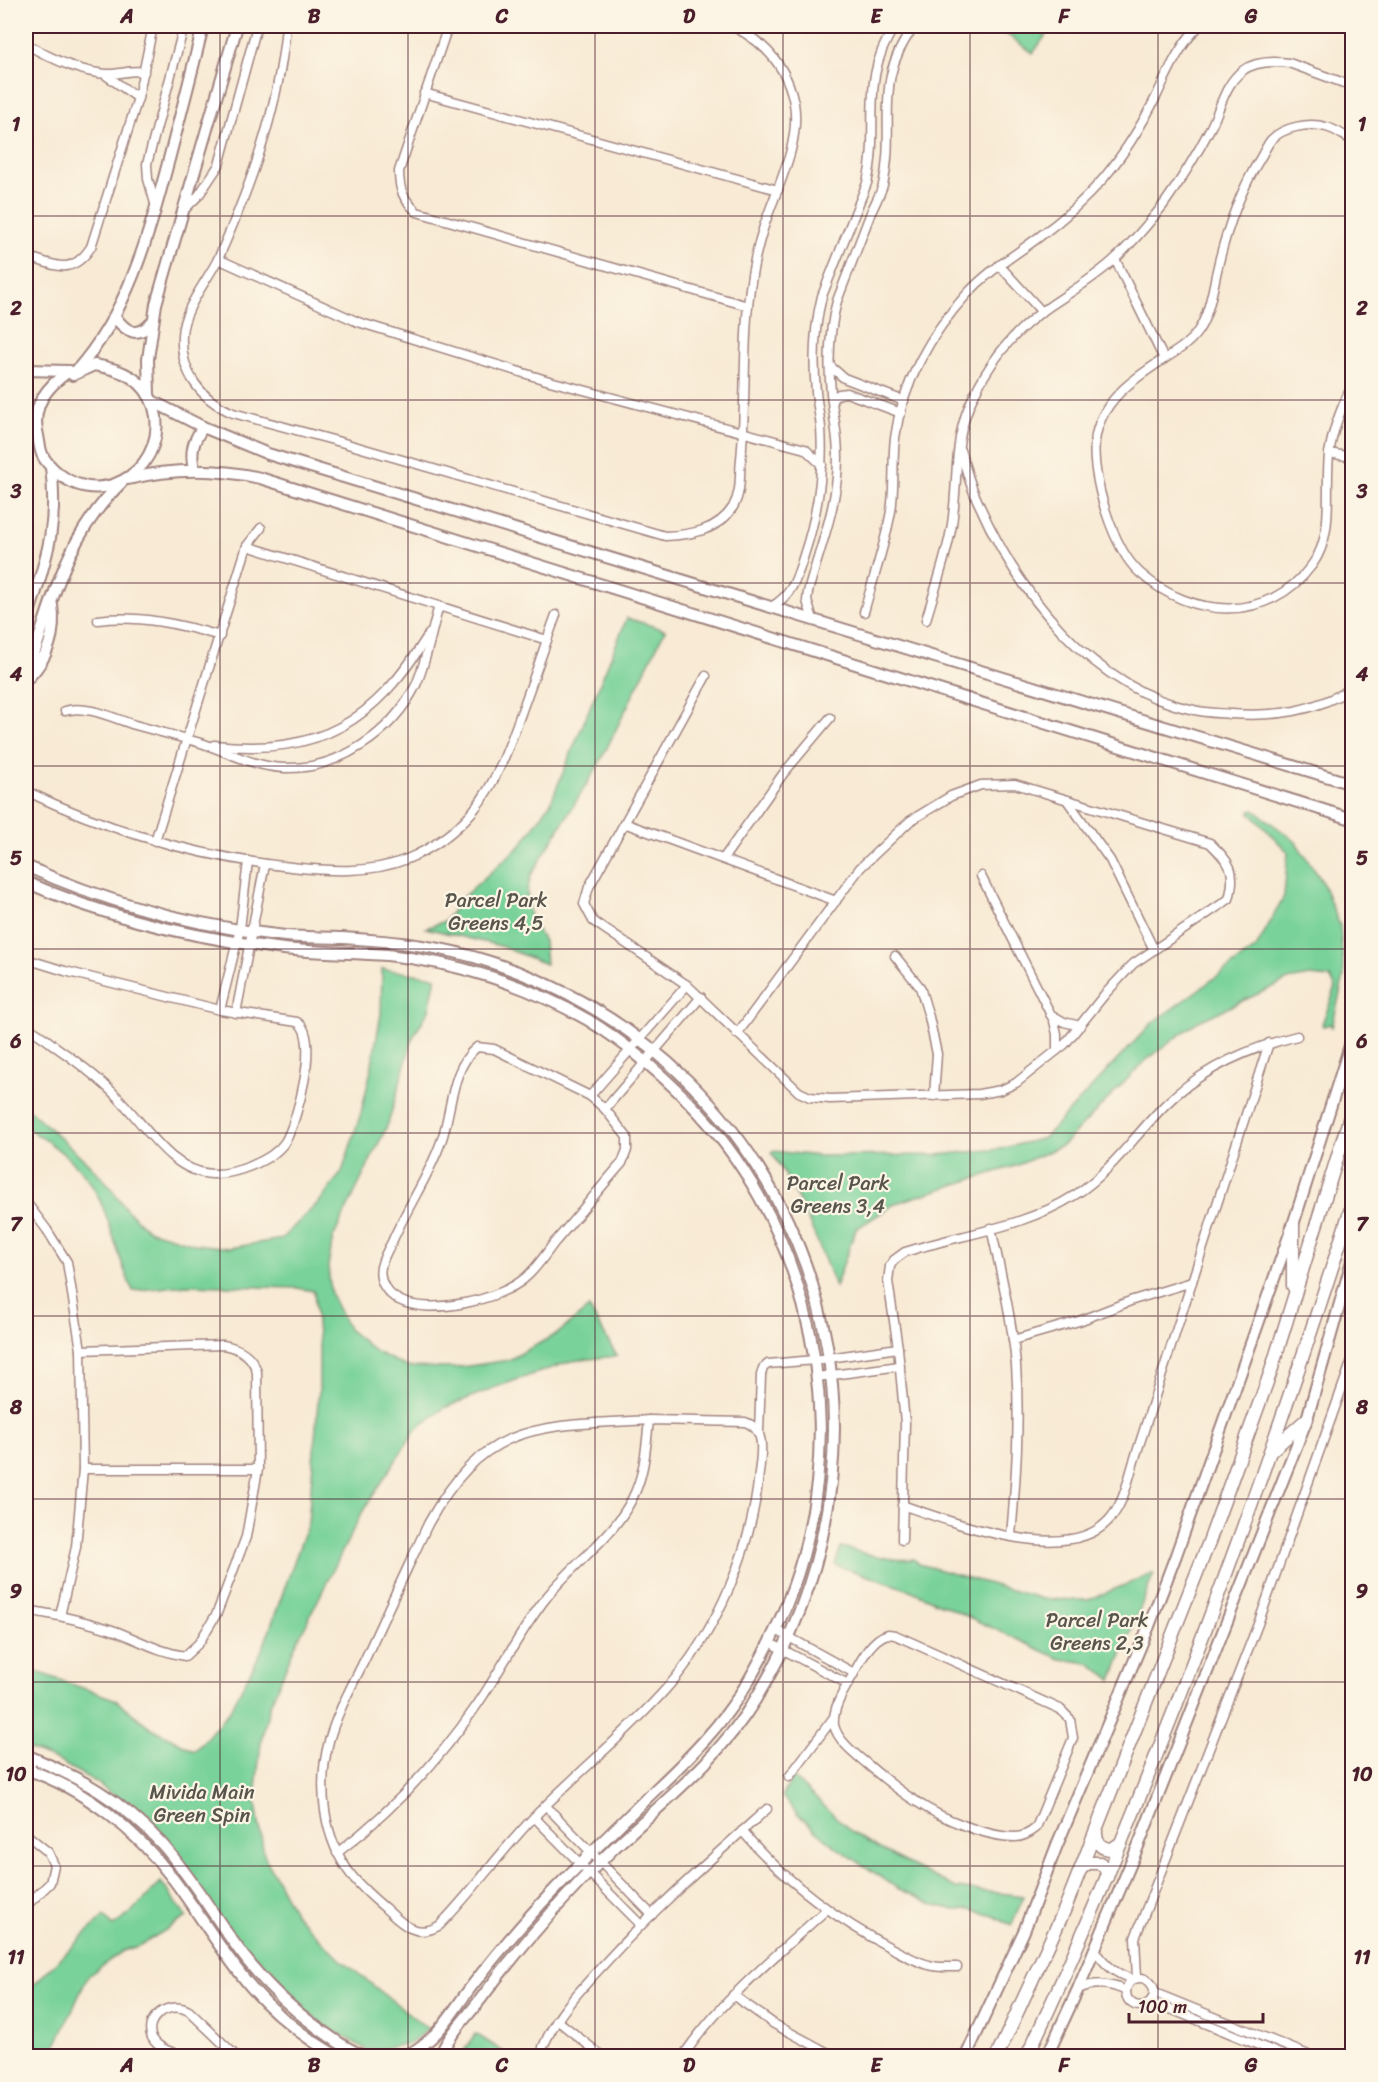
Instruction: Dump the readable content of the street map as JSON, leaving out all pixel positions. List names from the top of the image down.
{
  "parks": [
    "Parcel Park Greens 4,5",
    "Parcel Park Greens 3,4",
    "Parcel Park Greens 2,3",
    "Mivida Main Green Spin"
  ],
  "scale_bar": "100 m",
  "grid": {
    "columns": [
      "A",
      "B",
      "C",
      "D",
      "E",
      "F",
      "G"
    ],
    "rows": [
      "1",
      "2",
      "3",
      "4",
      "5",
      "6",
      "7",
      "8",
      "9",
      "10",
      "11"
    ]
  }
}
